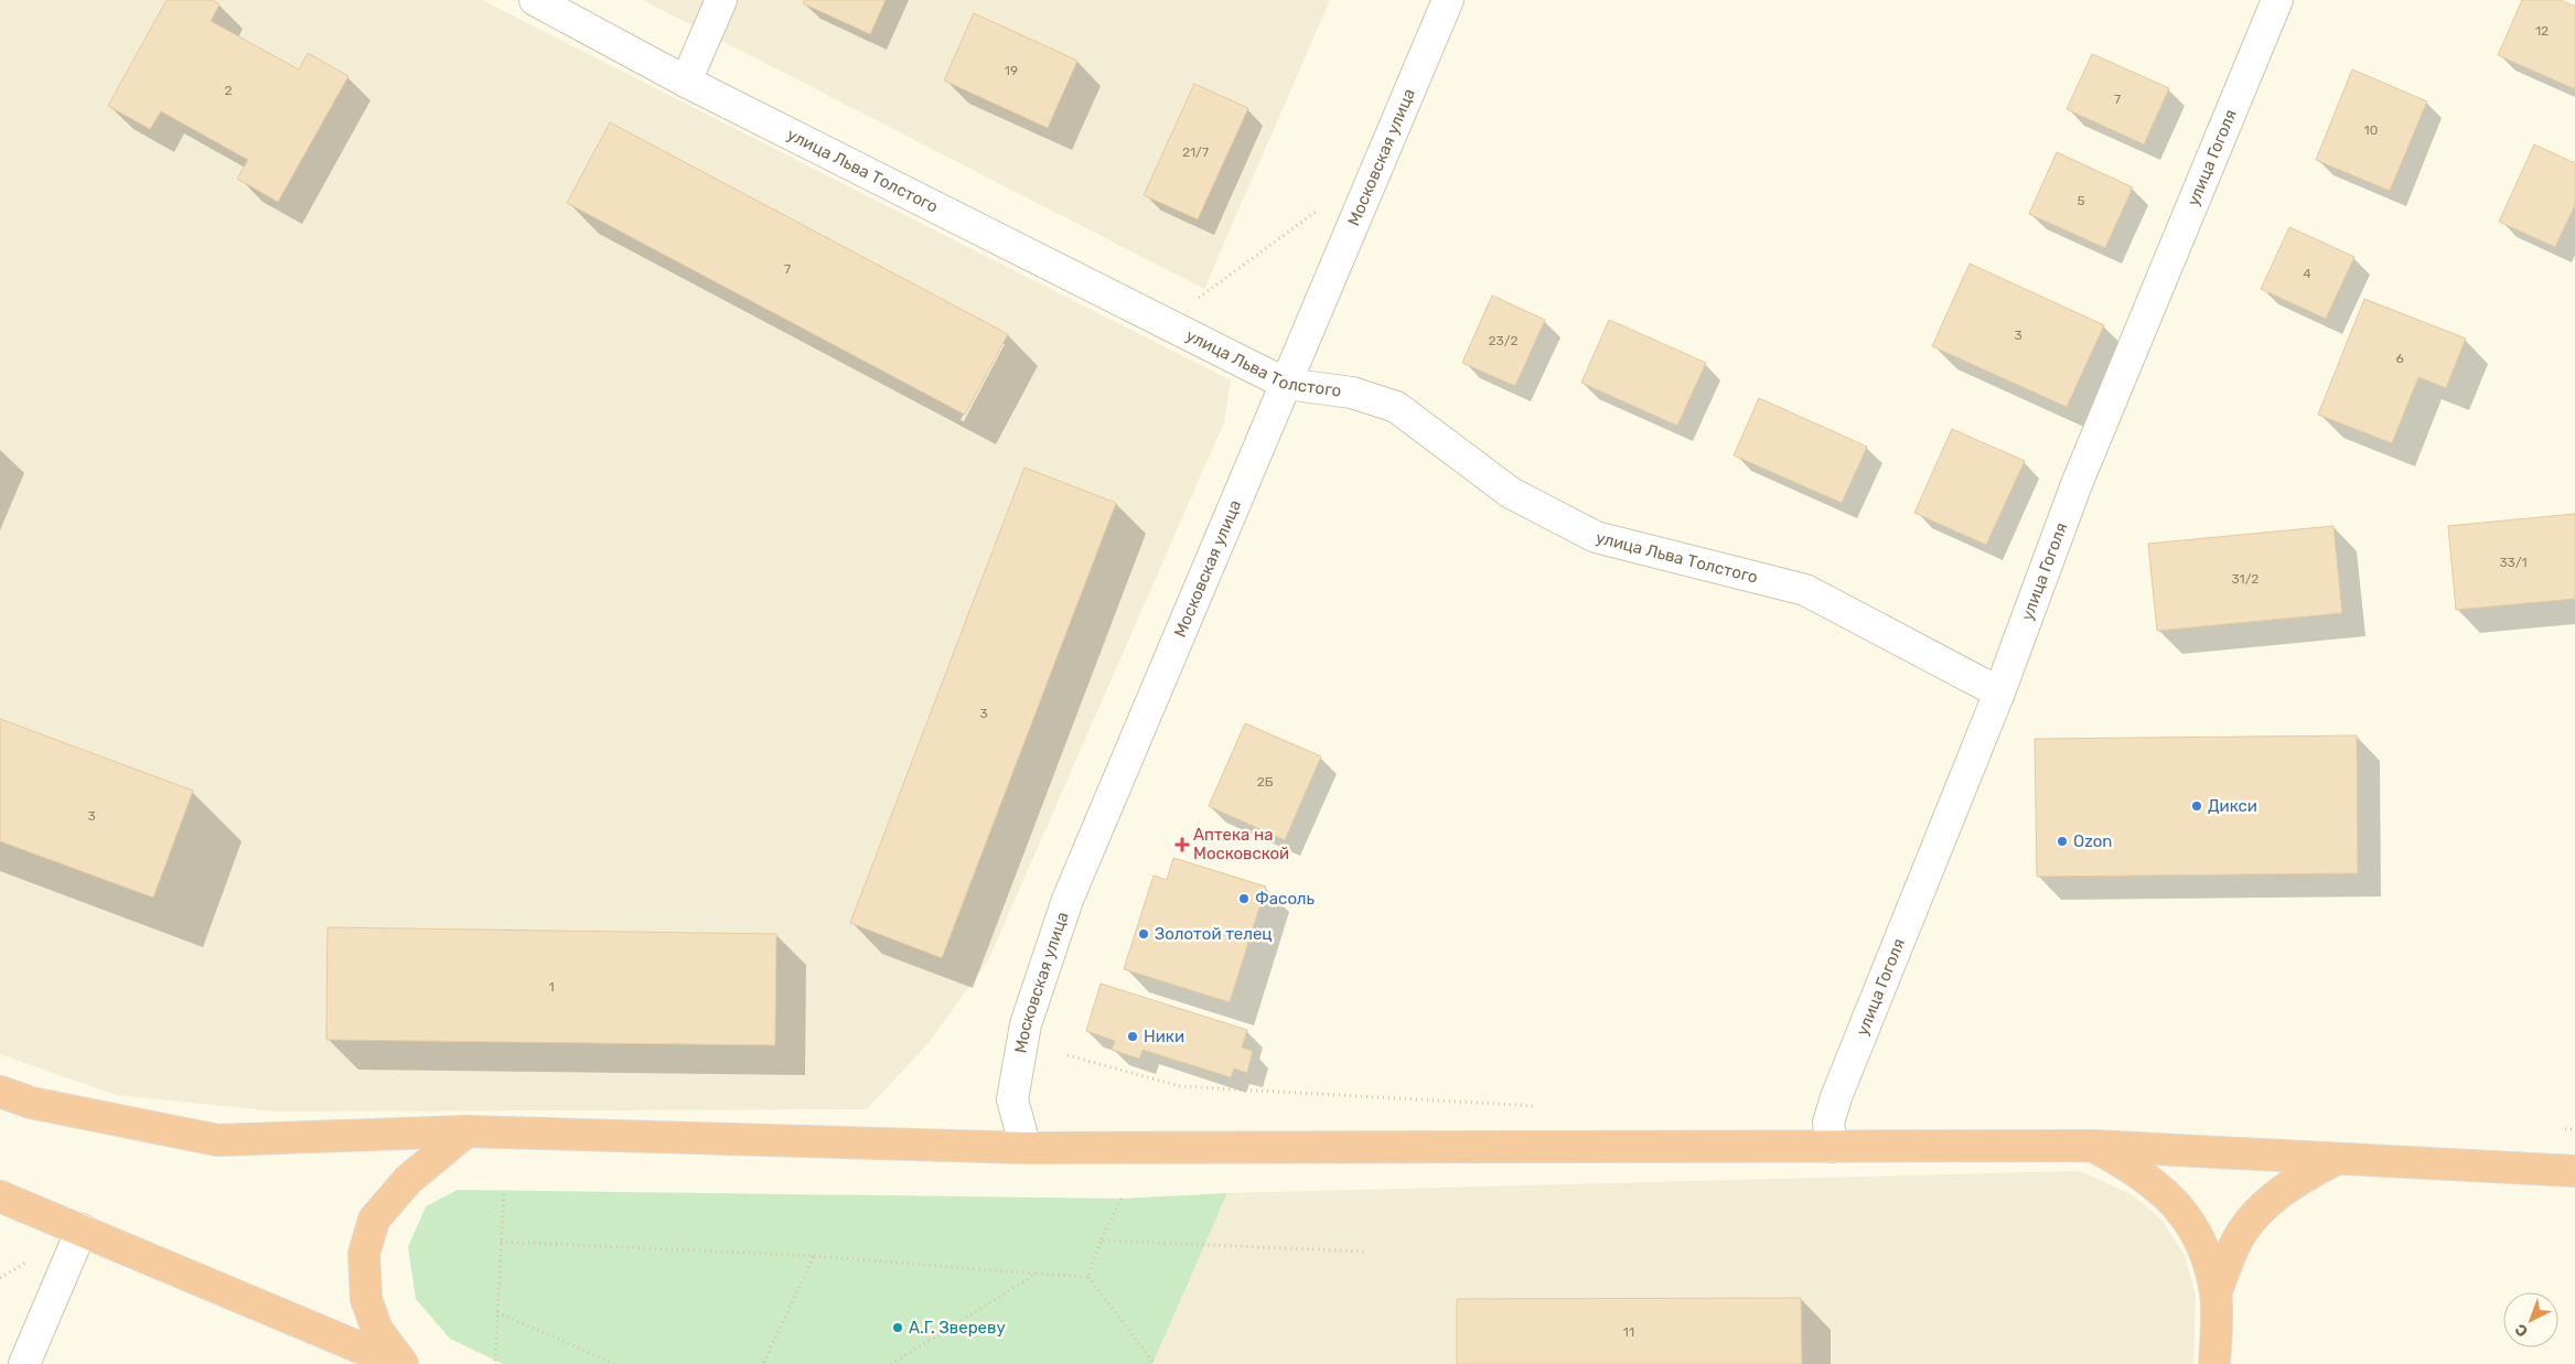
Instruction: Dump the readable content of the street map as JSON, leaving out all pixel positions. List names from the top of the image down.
{
  "streets": {
    "street": ["Московская улица", "улица Гоголя", "улица Льва Толстого"]
  },
  "crossings": [
    ["Московская улица", "улица Льва Толстого"],
    ["улица Гоголя", "улица Льва Толстого"]
  ],
  "places": {
    "other": [
      "Дикси",
      "Ozon",
      "Фасоль",
      "Золотой телец",
      "Ники",
      "А.Г. Звереву"
    ],
    "health": ["Аптека на Московской"]
  },
  "house_numbers": [
    "12",
    "19",
    "2",
    "7",
    "10",
    "21/7",
    "5",
    "7",
    "4",
    "3",
    "23/2",
    "6",
    "33/1",
    "31/2",
    "3",
    "2Б",
    "3",
    "1",
    "11"
  ],
  "north": "bottom left"
}
